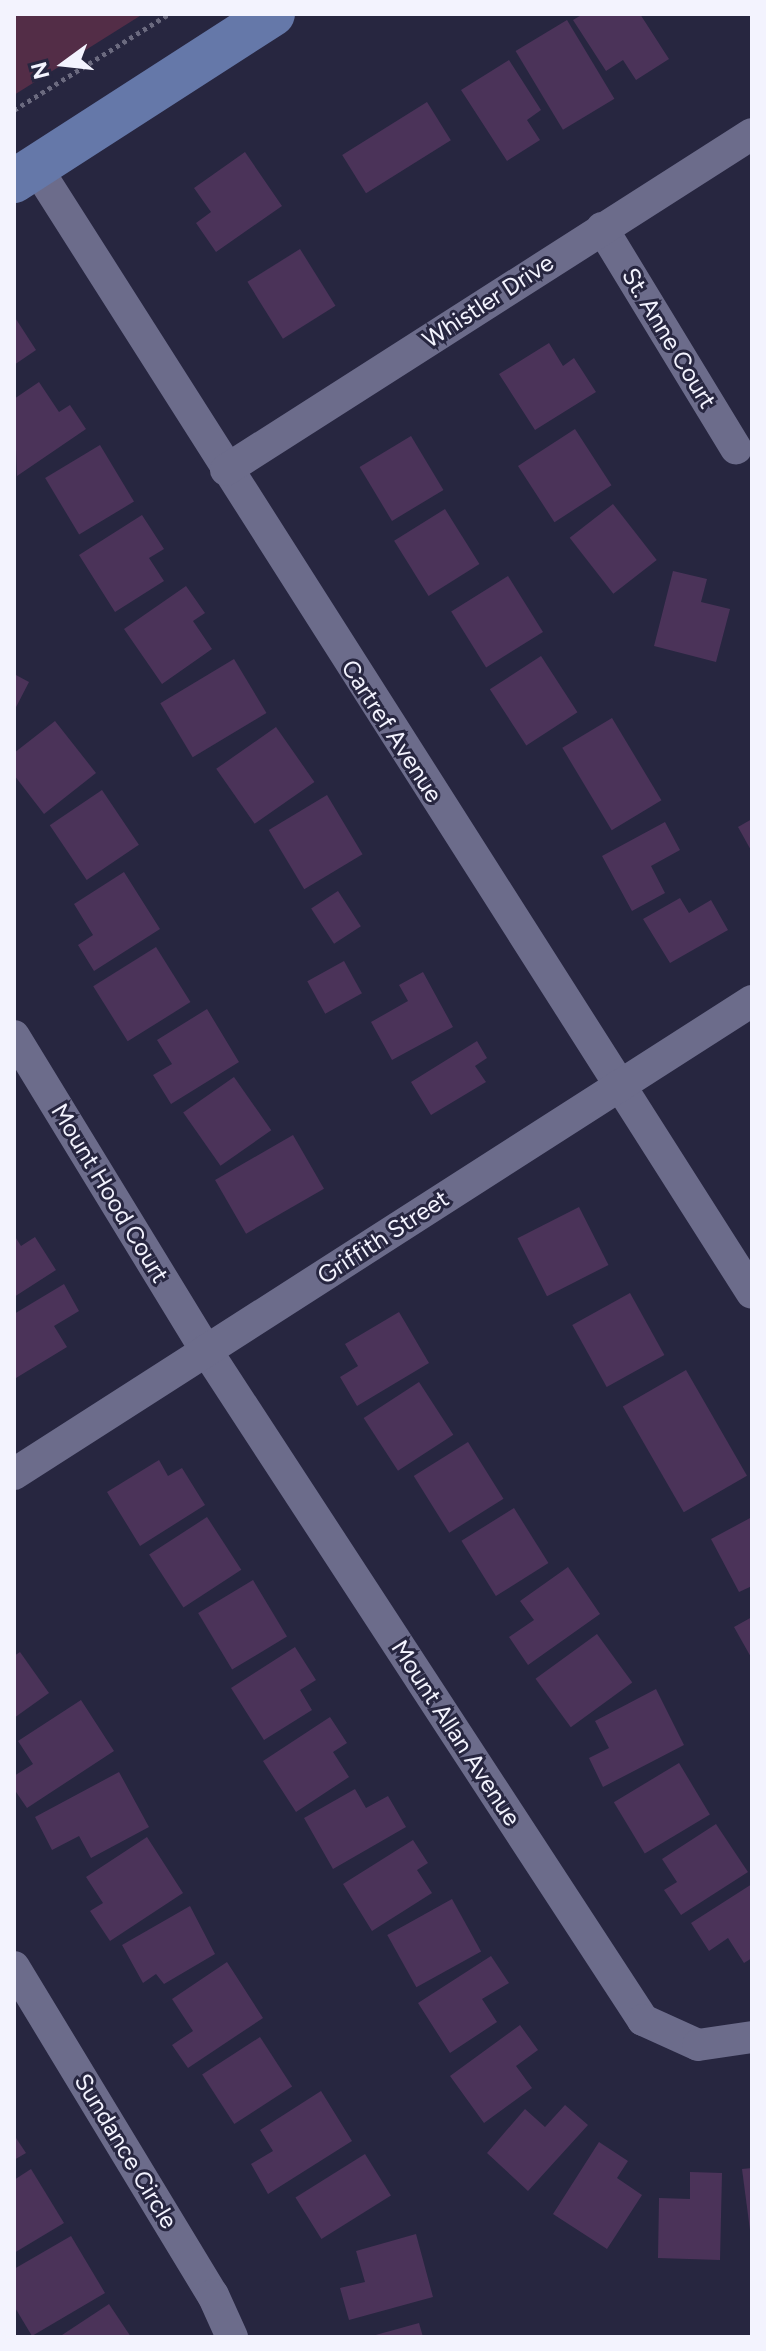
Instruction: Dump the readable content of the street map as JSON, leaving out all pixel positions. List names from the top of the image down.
{
  "streets": {
    "street": [
      "Whistler Drive",
      "St. Anne Court",
      "Cartref Avenue",
      "Mount Hood Court",
      "Griffith Street",
      "Mount Allan Avenue",
      "Sundance Circle"
    ]
  },
  "crossings": [
    ["Whistler Drive", "St. Anne Court"],
    ["Whistler Drive", "Cartref Avenue"],
    ["Cartref Avenue", "Griffith Street"],
    ["Mount Hood Court", "Griffith Street"],
    ["Mount Hood Court", "Mount Allan Avenue"],
    ["Griffith Street", "Mount Allan Avenue"]
  ],
  "north": "left"
}
